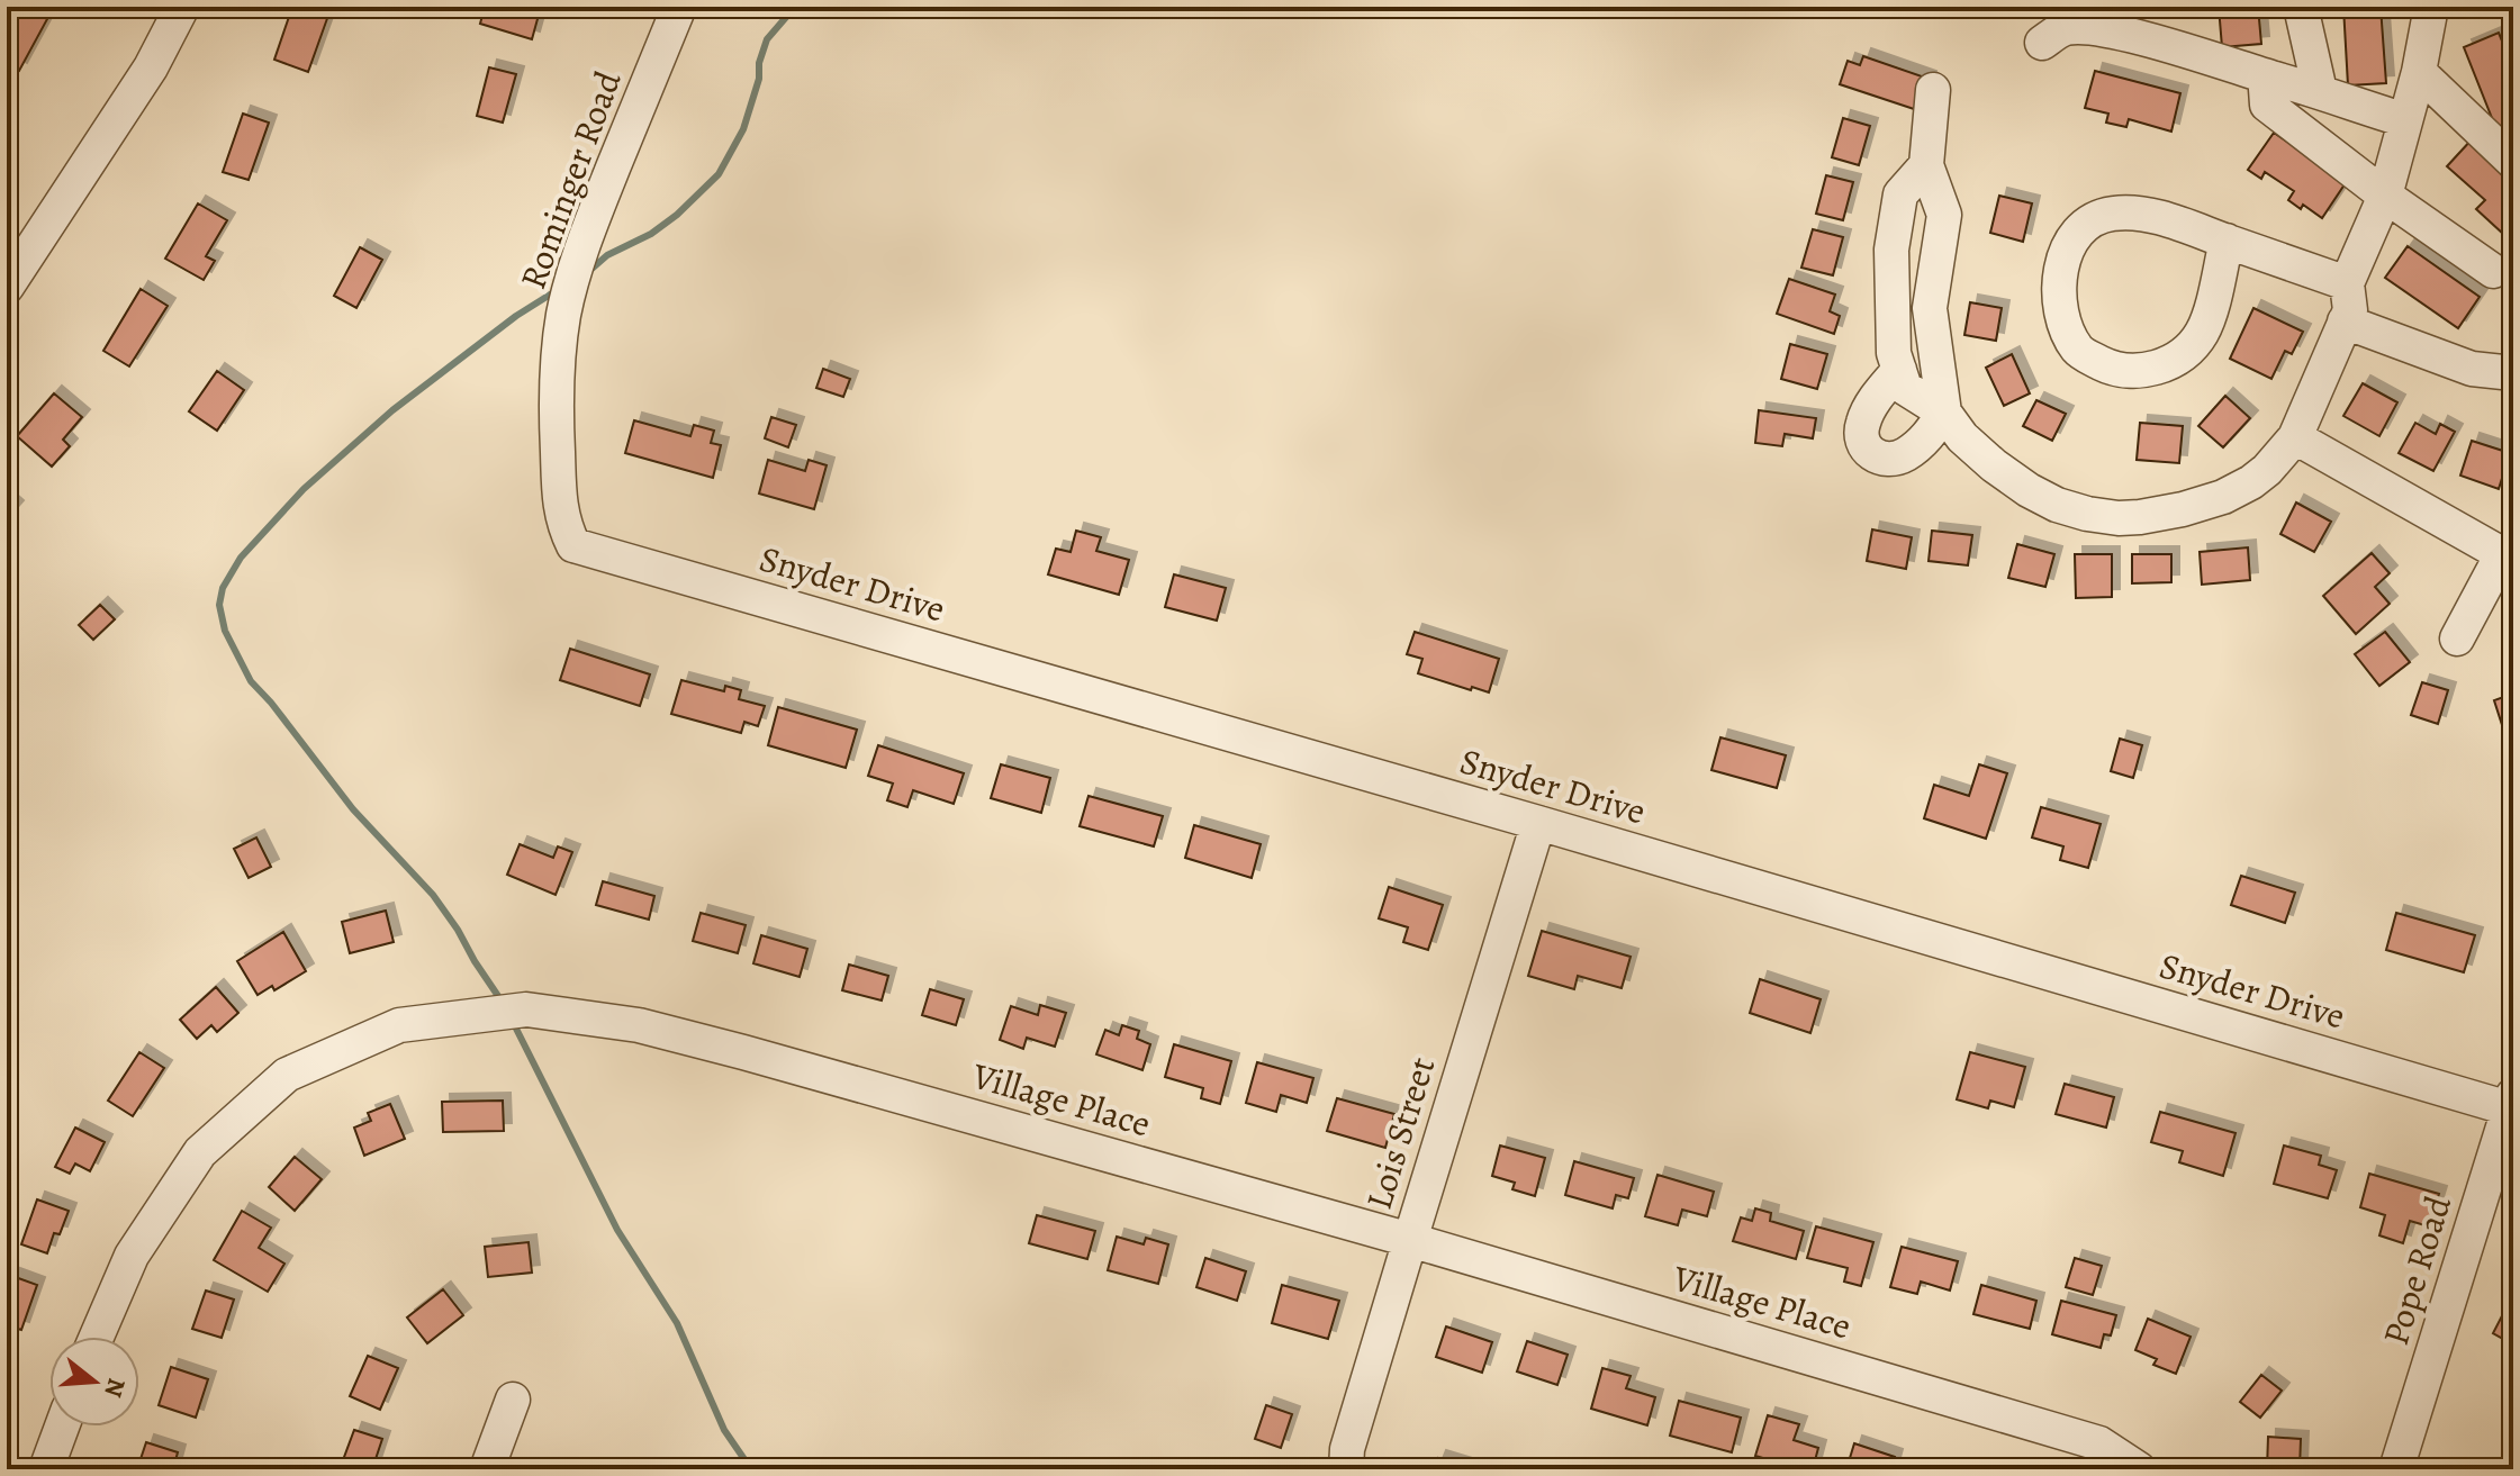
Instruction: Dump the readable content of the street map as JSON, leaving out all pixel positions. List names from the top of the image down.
{
  "streets": {
    "street": [
      "Rominger Road",
      "Snyder Drive",
      "Village Place",
      "Lois Street",
      "Pope Road"
    ]
  },
  "crossings": [
    ["Rominger Road", "Snyder Drive"],
    ["Snyder Drive", "Lois Street"],
    ["Snyder Drive", "Pope Road"],
    ["Village Place", "Lois Street"]
  ],
  "north": "right"
}
